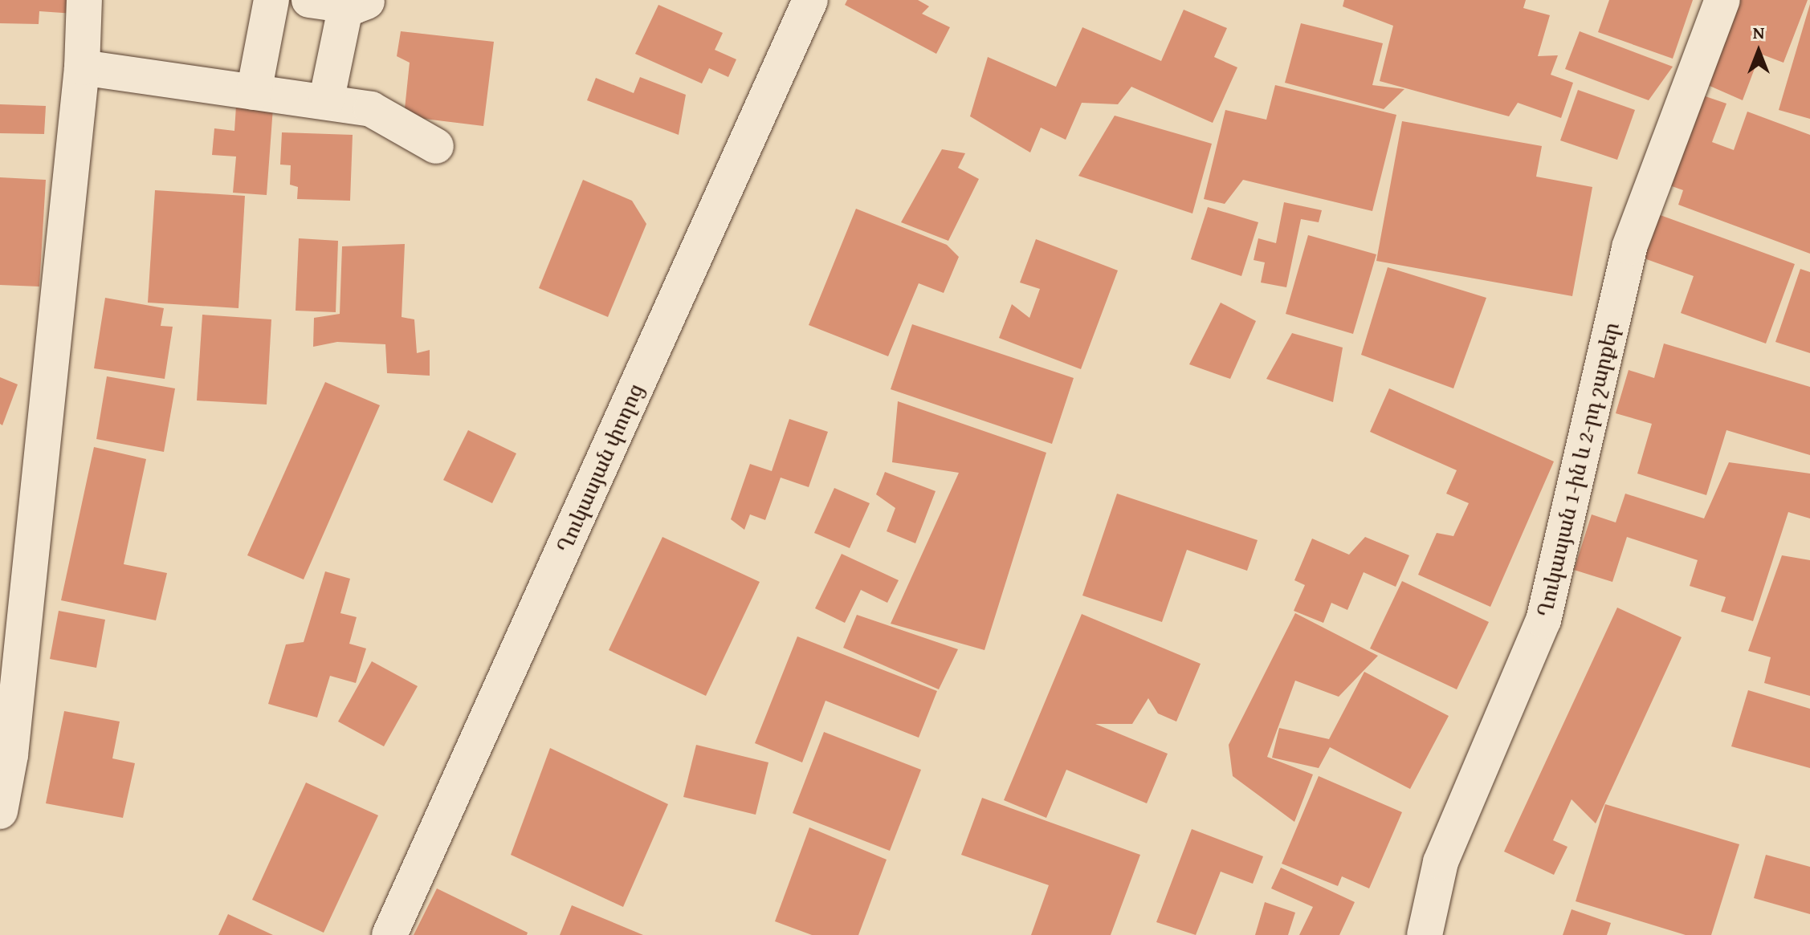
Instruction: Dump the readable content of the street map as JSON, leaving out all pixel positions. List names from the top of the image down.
{
  "streets": {
    "street": ["Ղուկասյան փողոց", "Ղուկասյան 1-ին և 2-րդ շարքեր"]
  },
  "north": "top"
}
